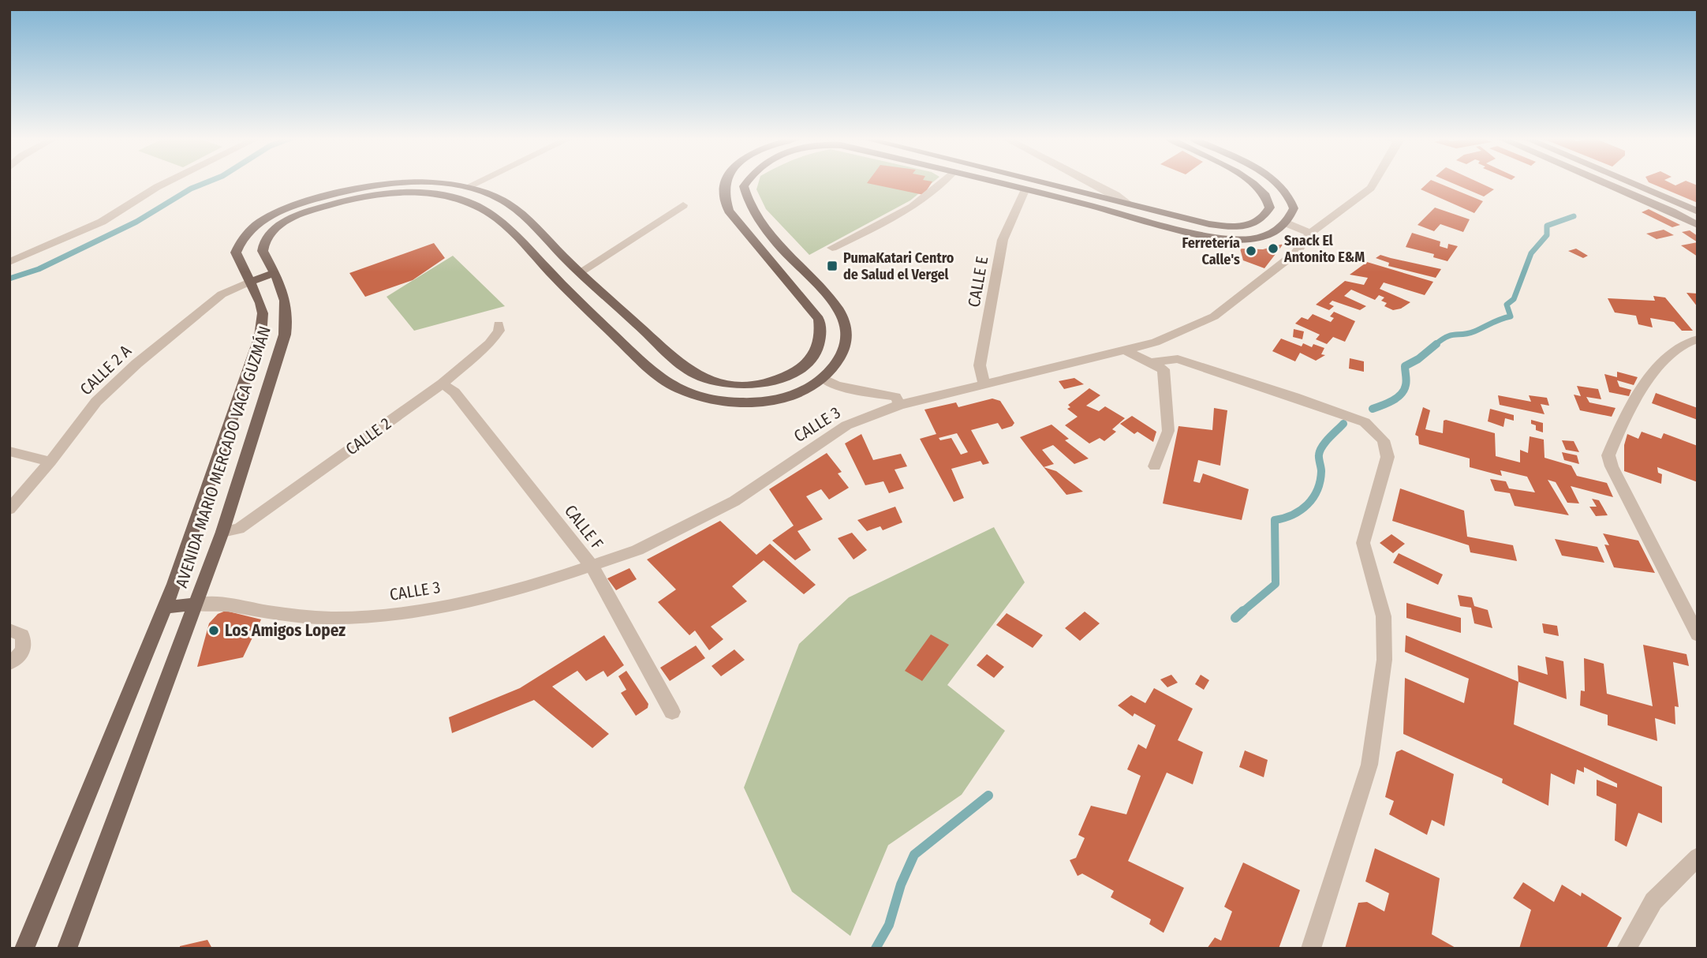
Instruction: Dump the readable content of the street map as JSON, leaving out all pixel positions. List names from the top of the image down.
{
  "streets": {
    "main road": ["AVENIDA MARIO MERCADO VACA GUZMÁN"],
    "street": [
      "CALLE E",
      "CALLE 2 A",
      "CALLE 3",
      "CALLE 2",
      "CALLE F"
    ]
  },
  "crossings": [
    ["CALLE E", "CALLE 3"],
    ["CALLE 2 A", "AVENIDA MARIO MERCADO VACA GUZMÁN"],
    ["CALLE 3", "AVENIDA MARIO MERCADO VACA GUZMÁN"],
    ["CALLE 3", "CALLE F"],
    ["CALLE 2", "AVENIDA MARIO MERCADO VACA GUZMÁN"],
    ["CALLE 2", "CALLE F"]
  ],
  "places": {
    "other": ["Snack El Antonito E&M", "Ferretería Calle's", "Los Amigos Lopez"],
    "transit": ["PumaKatari Centro de Salud el Vergel"]
  }
}
